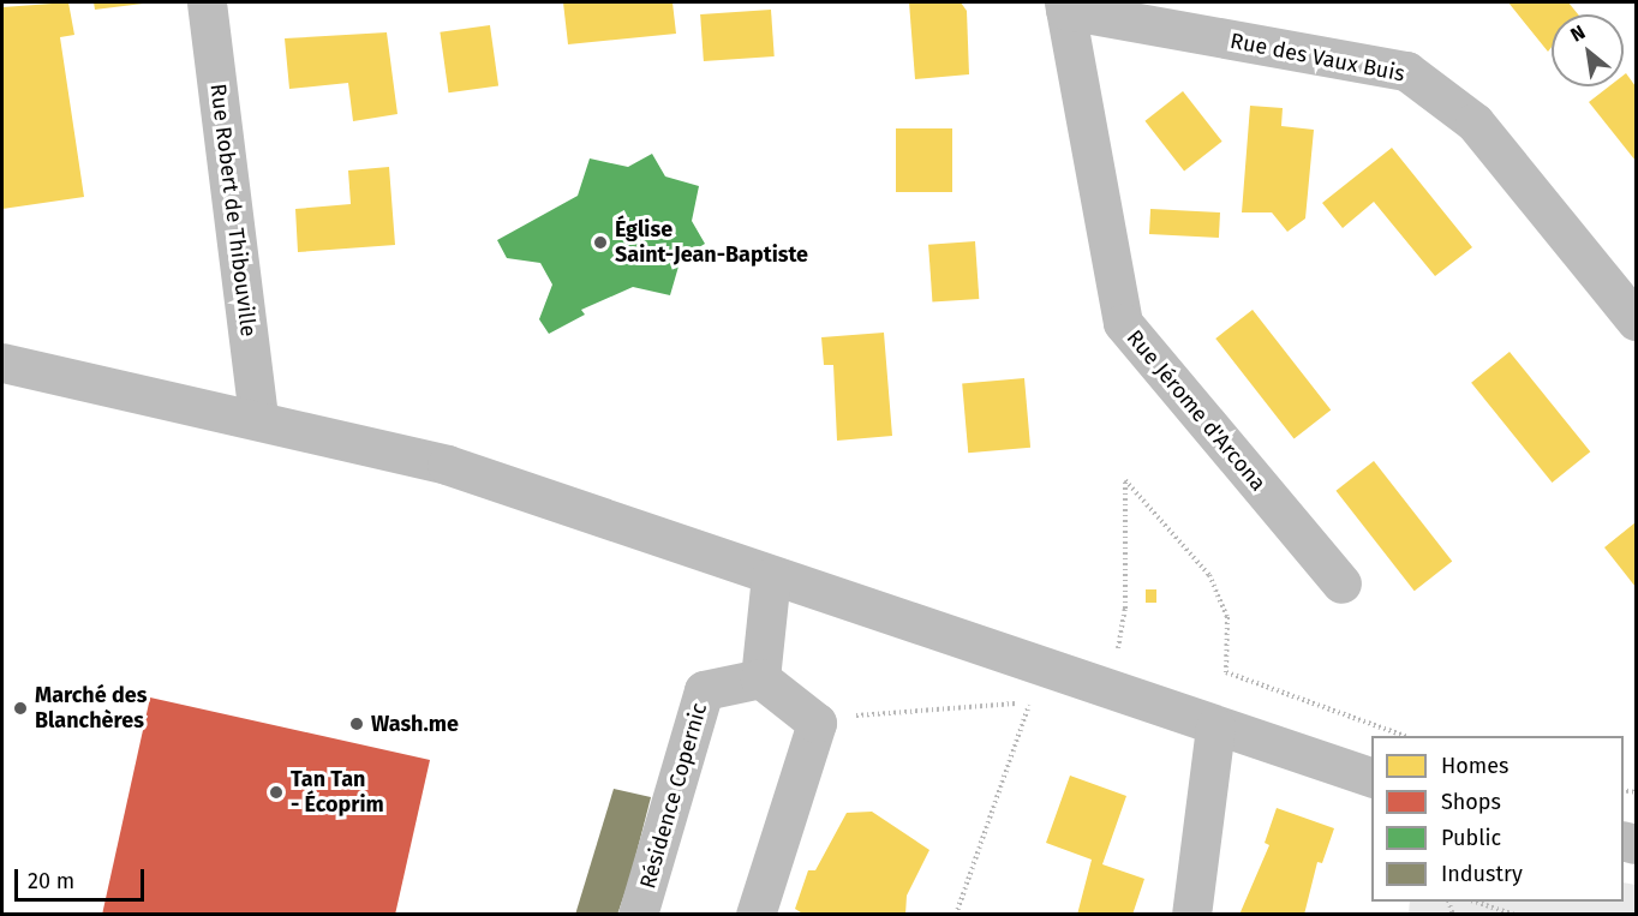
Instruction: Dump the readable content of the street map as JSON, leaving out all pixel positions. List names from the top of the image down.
{
  "streets": {
    "street": [
      "Rue des Vaux Buis",
      "Rue Robert de Thibouville",
      "Rue Jérome d'Arcona",
      "Résidence Copernic"
    ]
  },
  "crossings": [
    ["Rue des Vaux Buis", "Rue Jérome d'Arcona"]
  ],
  "places": [
    "Église Saint-Jean-Baptiste",
    "Marché des Blanchères",
    "Wash.me",
    "Tan Tan - Écoprim"
  ],
  "legend": [
    "Homes",
    "Shops",
    "Public",
    "Industry"
  ],
  "scale_bar": "20 m",
  "north": "top left"
}
